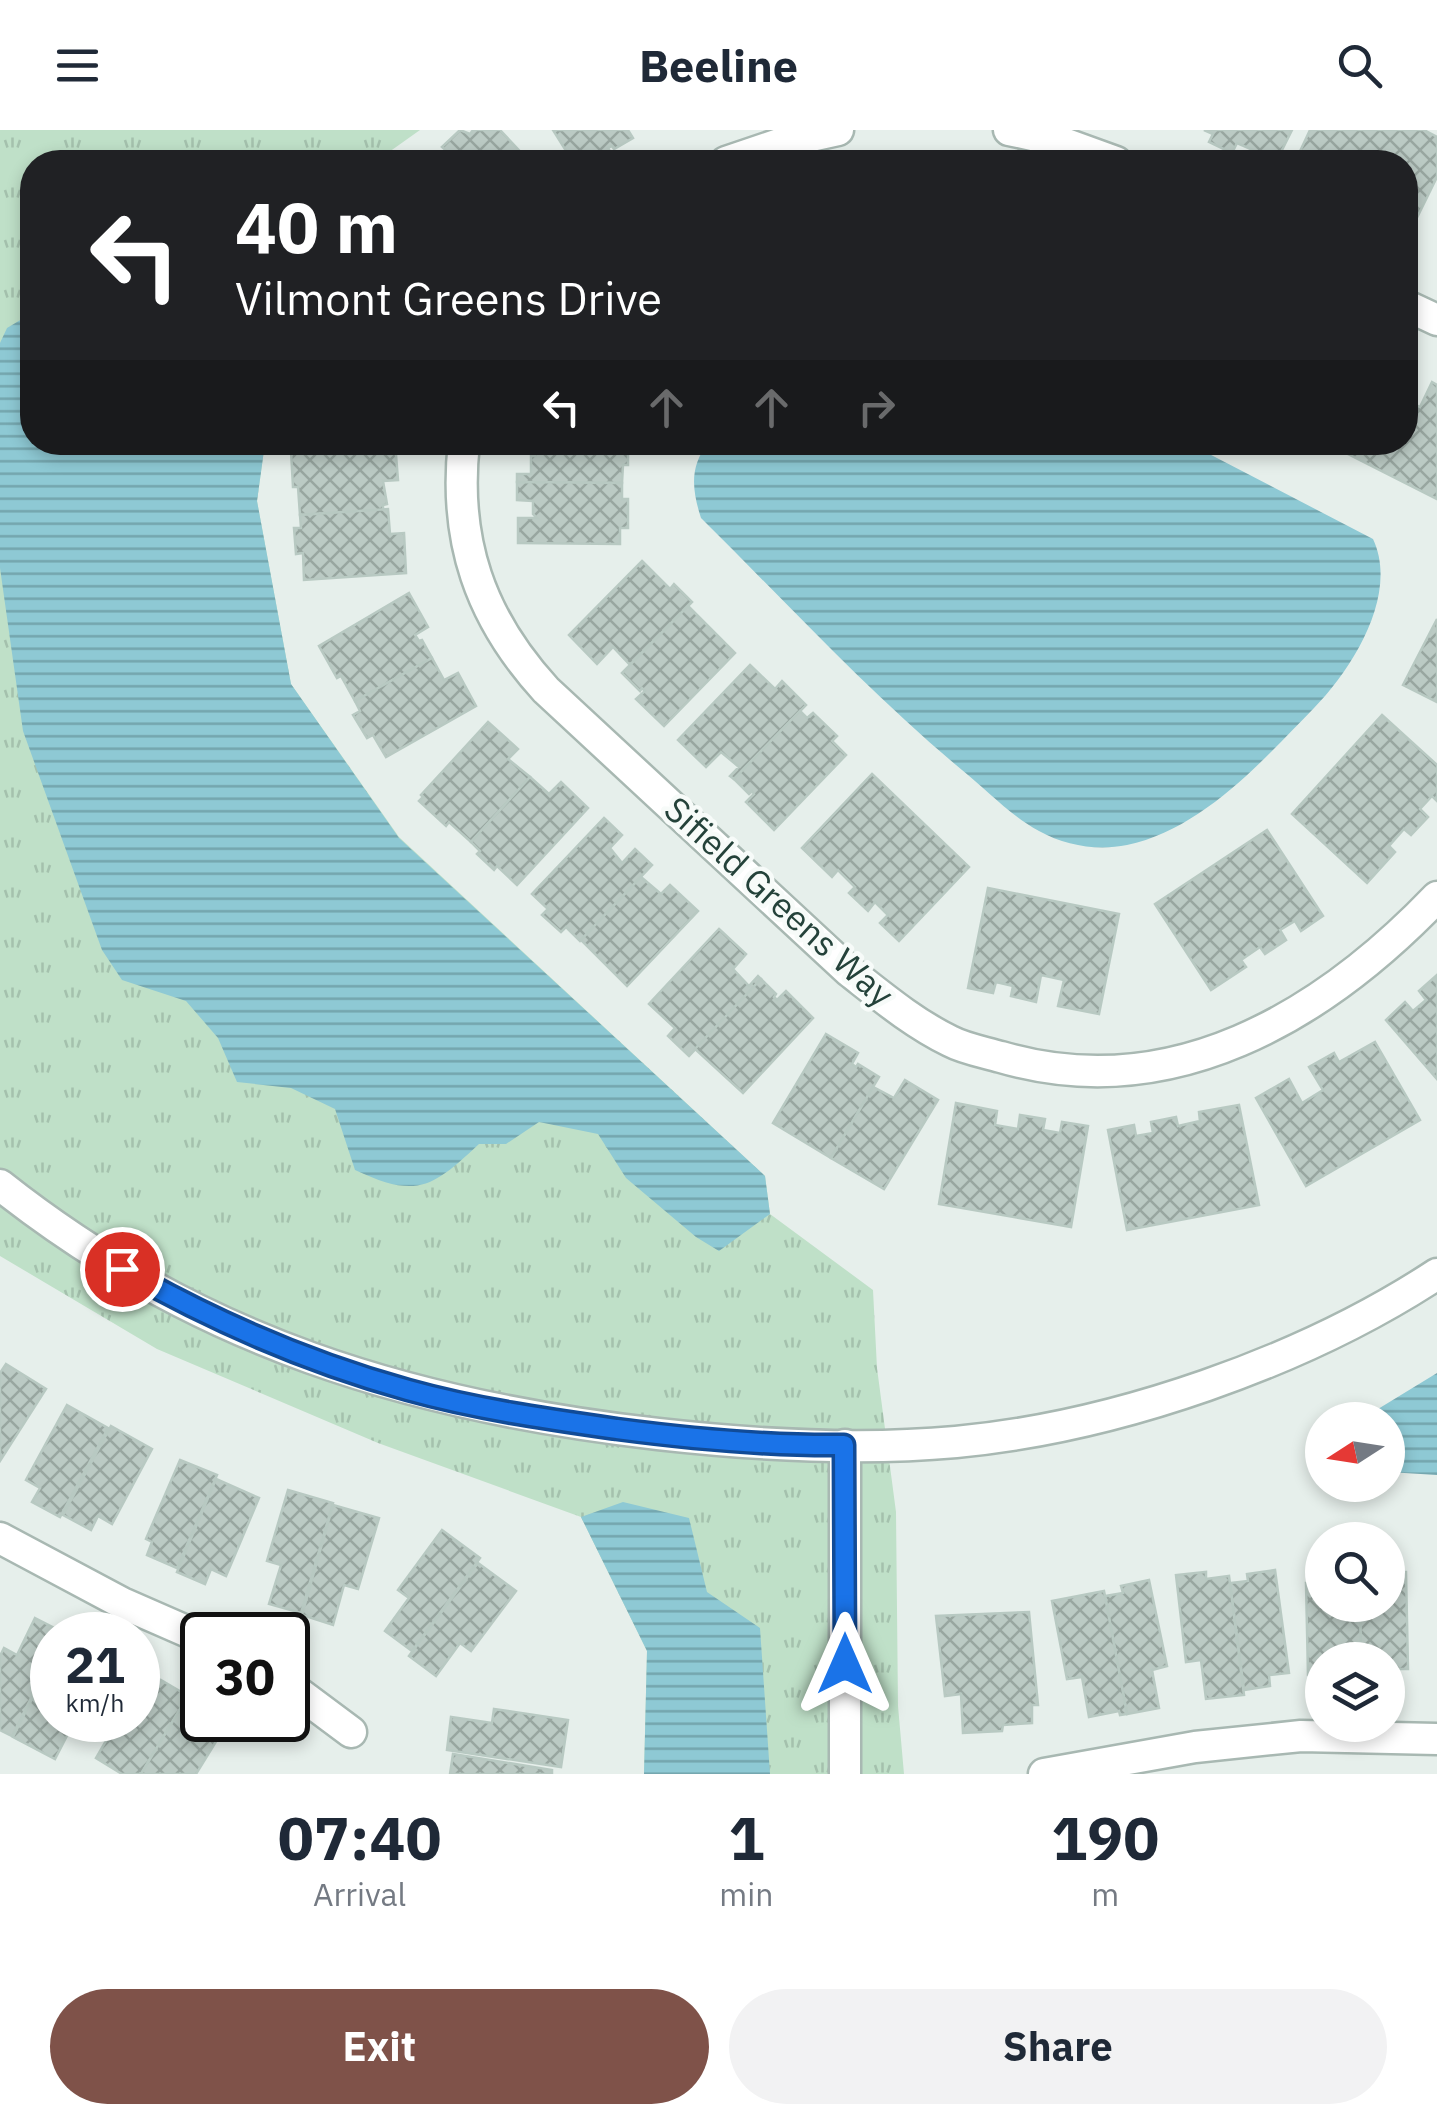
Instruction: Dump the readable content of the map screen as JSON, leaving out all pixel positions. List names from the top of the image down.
{
  "streets": {
    "street": ["Sifield Greens Way"]
  },
  "north": "left",
  "page": {
    "header": "Beeline",
    "turn": ["40 m", "Vilmont Greens Drive"],
    "speed": "21 km/h",
    "limit": "30",
    "eta": [
      "07:40",
      "Arrival",
      "1",
      "min",
      "190",
      "m"
    ],
    "buttons": ["Exit", "Share"]
  }
}
